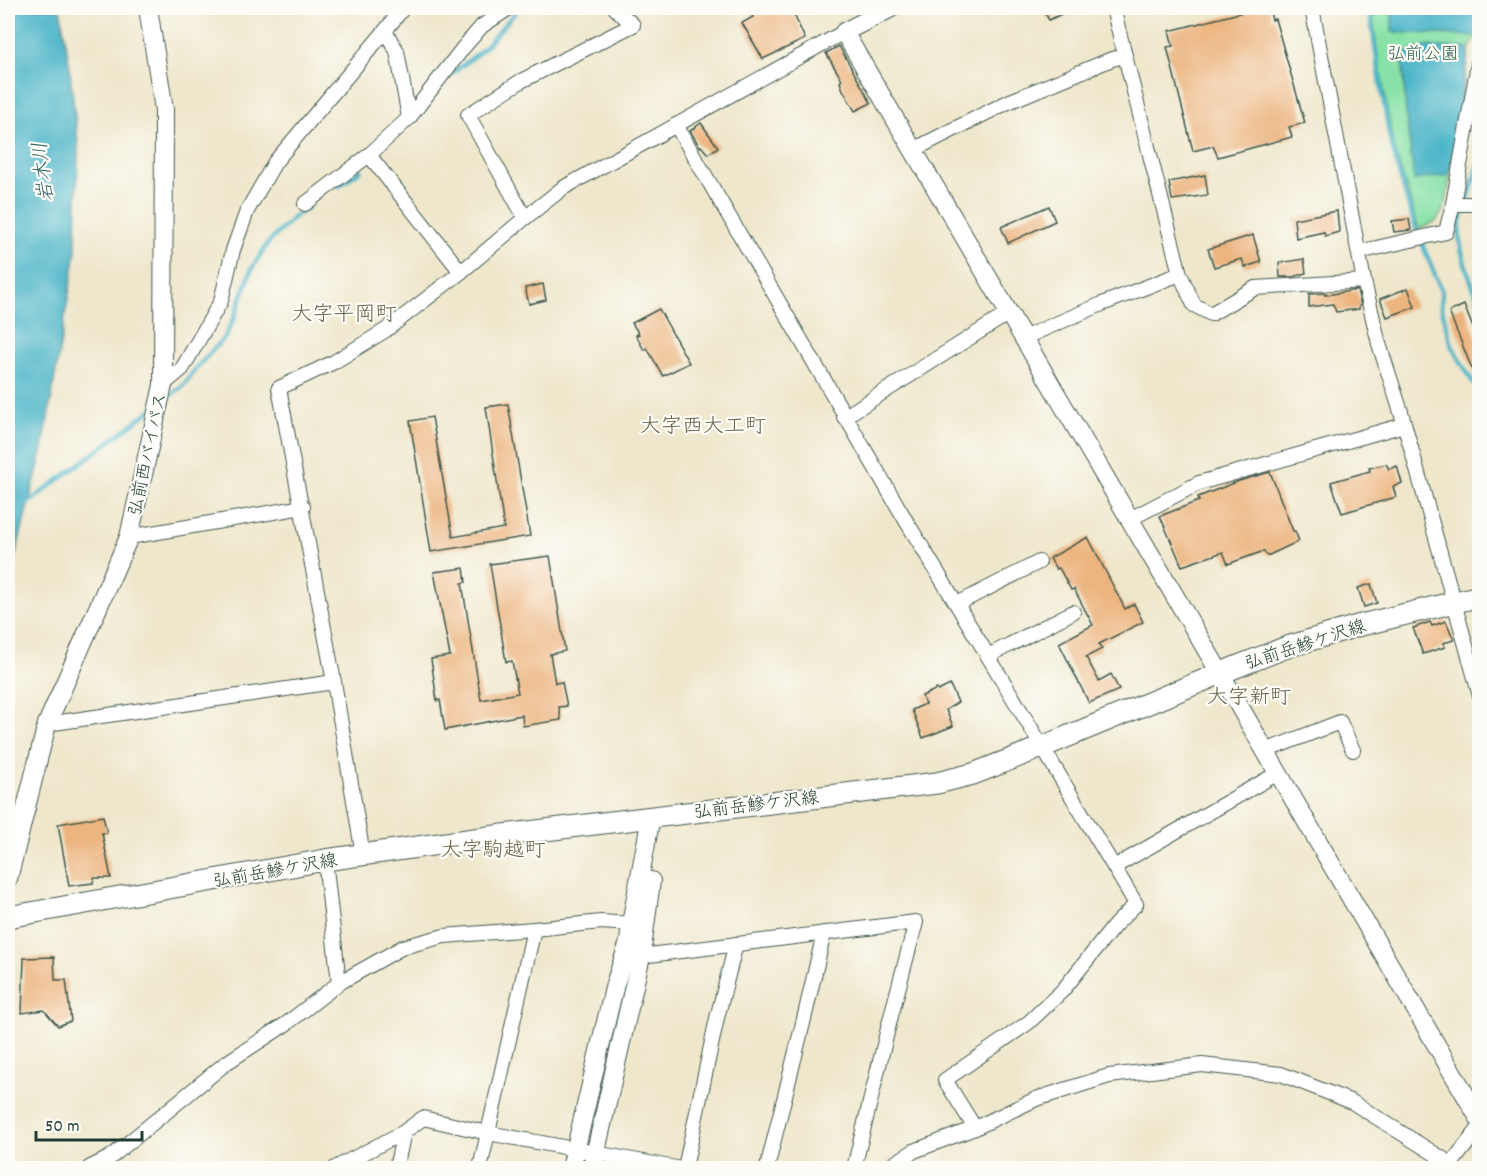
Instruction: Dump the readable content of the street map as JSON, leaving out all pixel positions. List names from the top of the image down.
{
  "streets": {
    "main road": ["弘前岳鰺ケ沢線"],
    "street": ["弘前西バイパス"]
  },
  "districts": [
    "大字平岡町",
    "大字西大工町",
    "大字新町",
    "大字駒越町"
  ],
  "water": ["岩木川"],
  "parks": ["弘前公園"],
  "scale_bar": "50 m"
}
